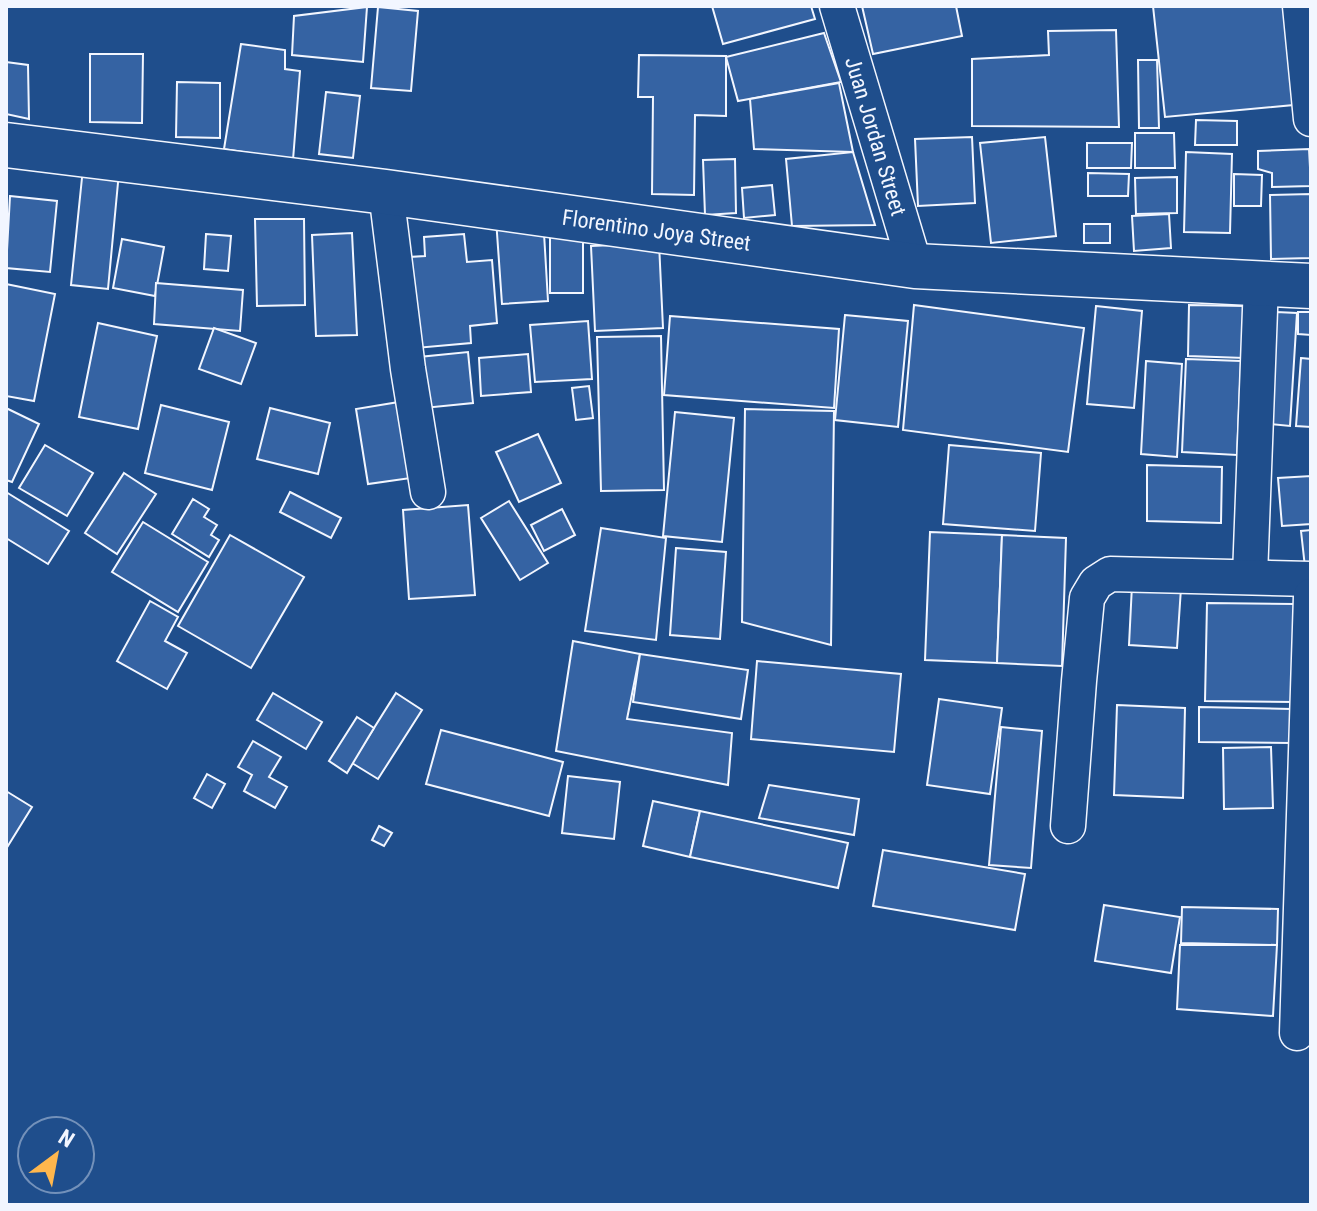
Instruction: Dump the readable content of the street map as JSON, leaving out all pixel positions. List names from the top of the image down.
{
  "streets": {
    "street": ["Juan Jordan Street", "Florentino Joya Street"]
  },
  "crossings": [
    ["Juan Jordan Street", "Florentino Joya Street"]
  ],
  "north": "top right"
}
